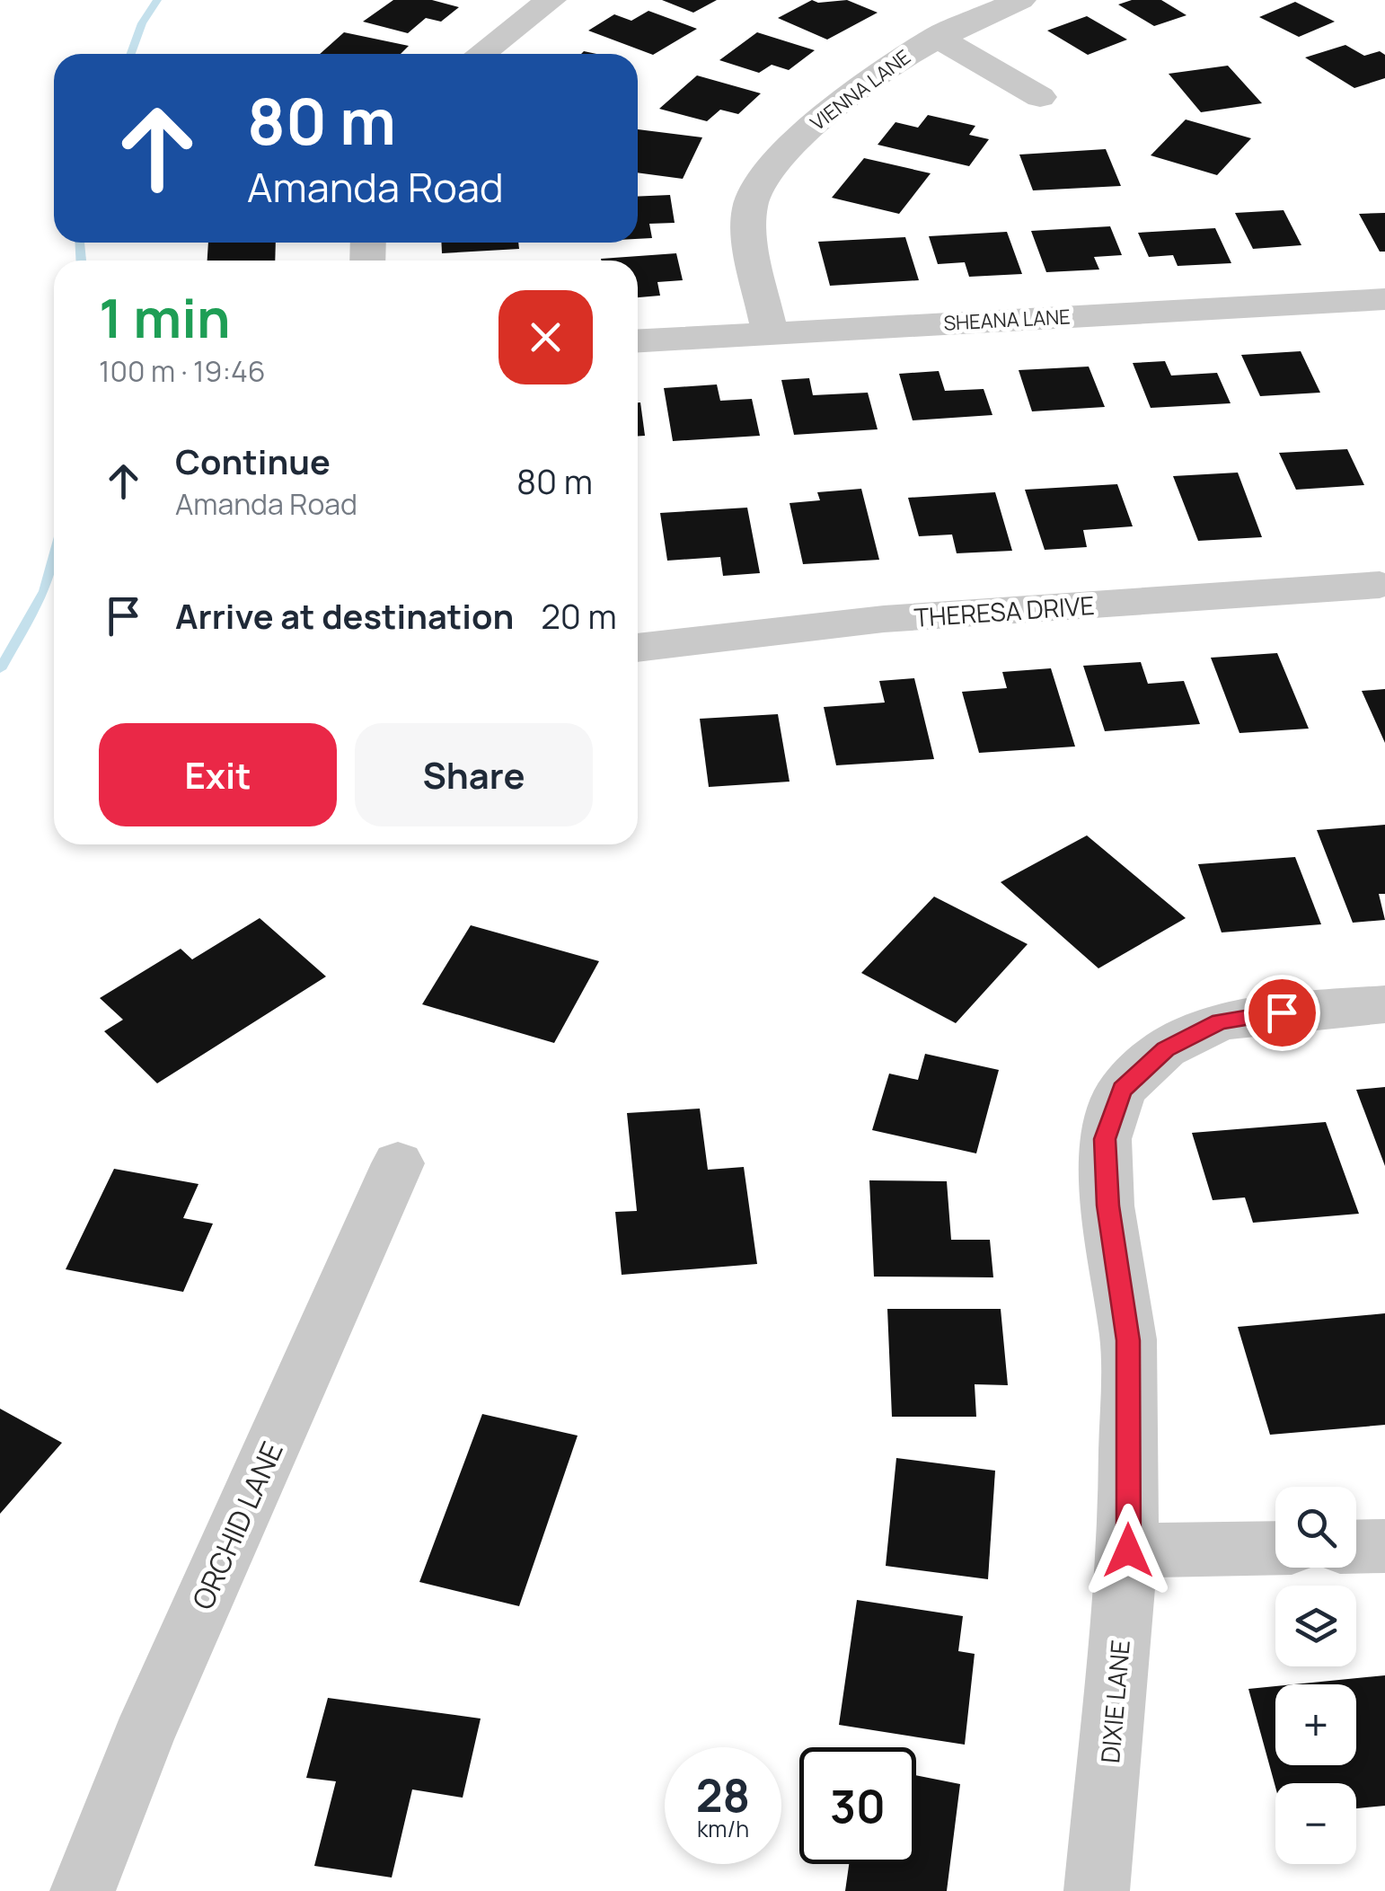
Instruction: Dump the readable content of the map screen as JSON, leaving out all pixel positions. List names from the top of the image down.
{
  "streets": {
    "street": [
      "VIENNA LANE",
      "SHEANA LANE",
      "THERESA DRIVE",
      "ORCHID LANE",
      "DIXIE LANE"
    ]
  },
  "crossings": [
    ["VIENNA LANE", "SHEANA LANE"]
  ],
  "page": {
    "turn": ["80 m", "Amanda Road"],
    "heading": ["1 min", "100 m · 19:46"],
    "list": [
      {
        "name": "Continue",
        "note": "Amanda Road",
        "value": "80 m"
      },
      {
        "name": "Arrive at destination",
        "value": "20 m"
      }
    ],
    "buttons": ["Exit", "Share"],
    "map_buttons": ["+", "−"],
    "speed": "28 km/h",
    "limit": "30"
  }
}
